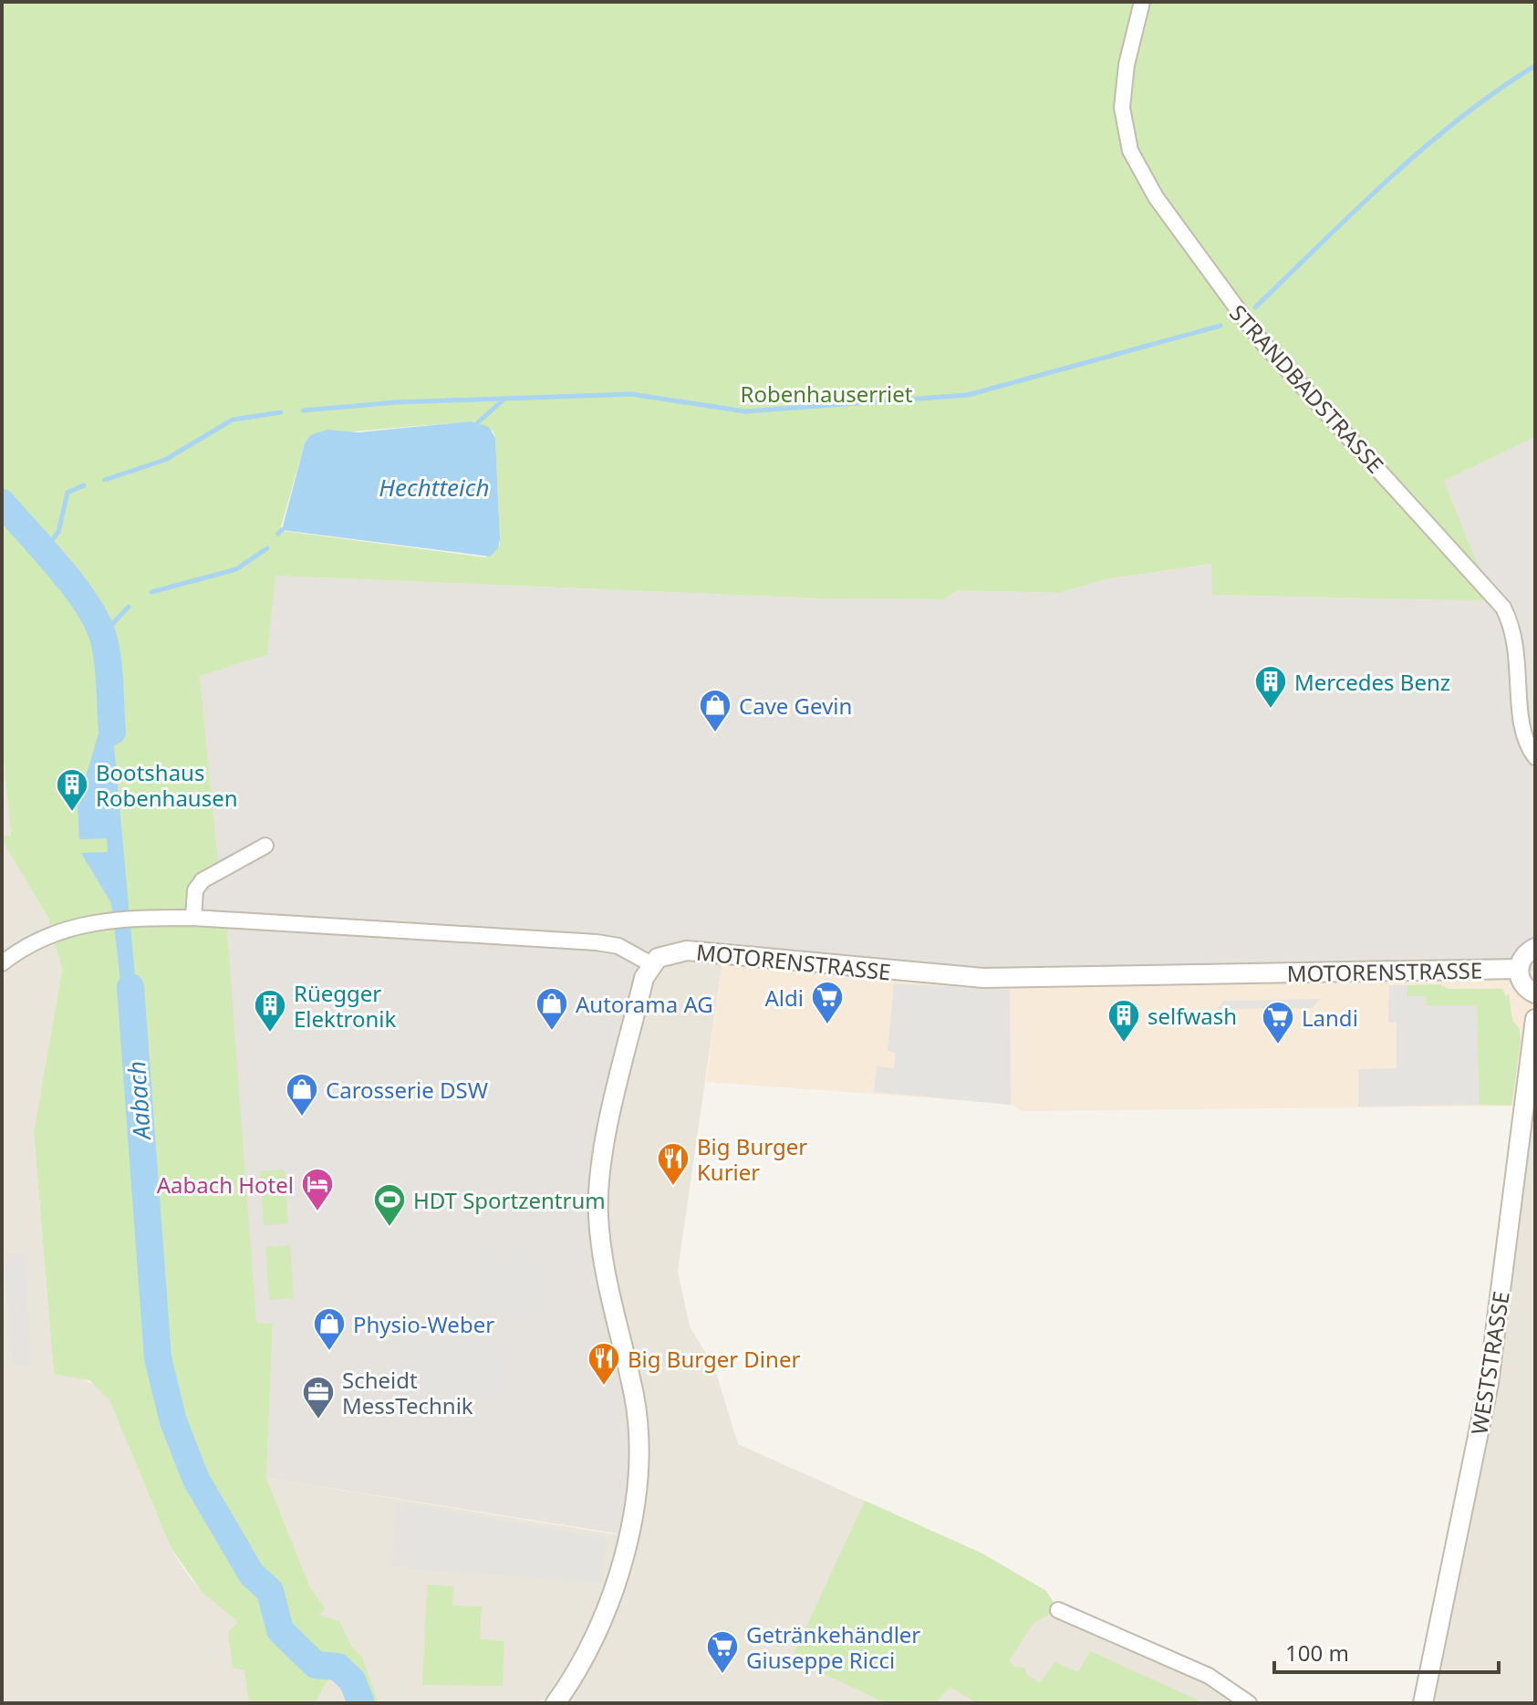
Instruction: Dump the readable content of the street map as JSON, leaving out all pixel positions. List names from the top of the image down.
{
  "streets": {
    "street": ["STRANDBADSTRASSE", "MOTORENSTRASSE", "WESTSTRASSE"]
  },
  "water": ["Hechtteich", "Aabach"],
  "parks": ["Robenhauserriet"],
  "places": {
    "building": [
      "Mercedes Benz",
      "Bootshaus Robenhausen",
      "Rüegger Elektronik",
      "selfwash"
    ],
    "shop": [
      "Cave Gevin",
      "Autorama AG",
      "Carosserie DSW",
      "Physio-Weber"
    ],
    "supermarket": ["Aldi", "Landi", "Getränkehändler Giuseppe Ricci"],
    "restaurant": ["Big Burger Kurier", "Big Burger Diner"],
    "hotel": ["Aabach Hotel"],
    "sports": ["HDT Sportzentrum"],
    "office": ["Scheidt MessTechnik"]
  },
  "scale_bar": "100 m"
}
